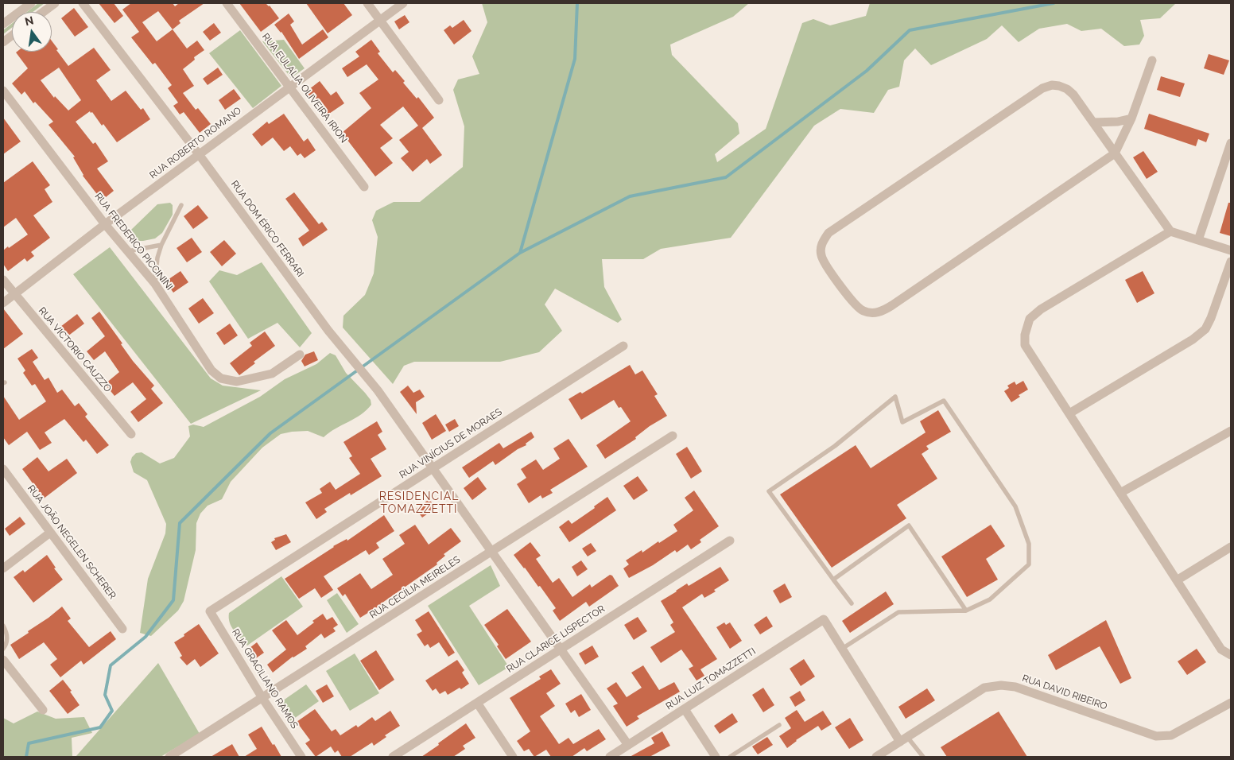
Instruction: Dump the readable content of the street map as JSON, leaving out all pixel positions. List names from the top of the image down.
{
  "streets": {
    "street": [
      "RUA EULALIA OLIVEIRA IRION",
      "RUA ROBERTO ROMANO",
      "RUA DOM ÉRICO FERRARI",
      "RUA FREDERICO PICCININI",
      "RUA VICTORIO CAUZZO",
      "RUA VINÍCIUS DE MORAES",
      "RUA JOÃO NEGELEN SCHERER",
      "RUA CECÍLIA MEIRELES",
      "RUA CLARICE LISPECTOR",
      "RUA GRACILIANO RAMOS",
      "RUA LUIZ TOMAZZETTI",
      "RUA DAVID RIBEIRO"
    ]
  },
  "crossings": [
    ["RUA EULALIA OLIVEIRA IRION", "RUA ROBERTO ROMANO"],
    ["RUA ROBERTO ROMANO", "RUA DOM ÉRICO FERRARI"],
    ["RUA ROBERTO ROMANO", "RUA FREDERICO PICCININI"],
    ["RUA ROBERTO ROMANO", "RUA VICTORIO CAUZZO"],
    ["RUA DOM ÉRICO FERRARI", "RUA VINÍCIUS DE MORAES"],
    ["RUA DOM ÉRICO FERRARI", "RUA CECÍLIA MEIRELES"],
    ["RUA DOM ÉRICO FERRARI", "RUA CLARICE LISPECTOR"],
    ["RUA DOM ÉRICO FERRARI", "RUA LUIZ TOMAZZETTI"],
    ["RUA VINÍCIUS DE MORAES", "RUA GRACILIANO RAMOS"],
    ["RUA CECÍLIA MEIRELES", "RUA GRACILIANO RAMOS"]
  ],
  "districts": ["RESIDENCIAL TOMAZZETTI"],
  "north": "top"
}
